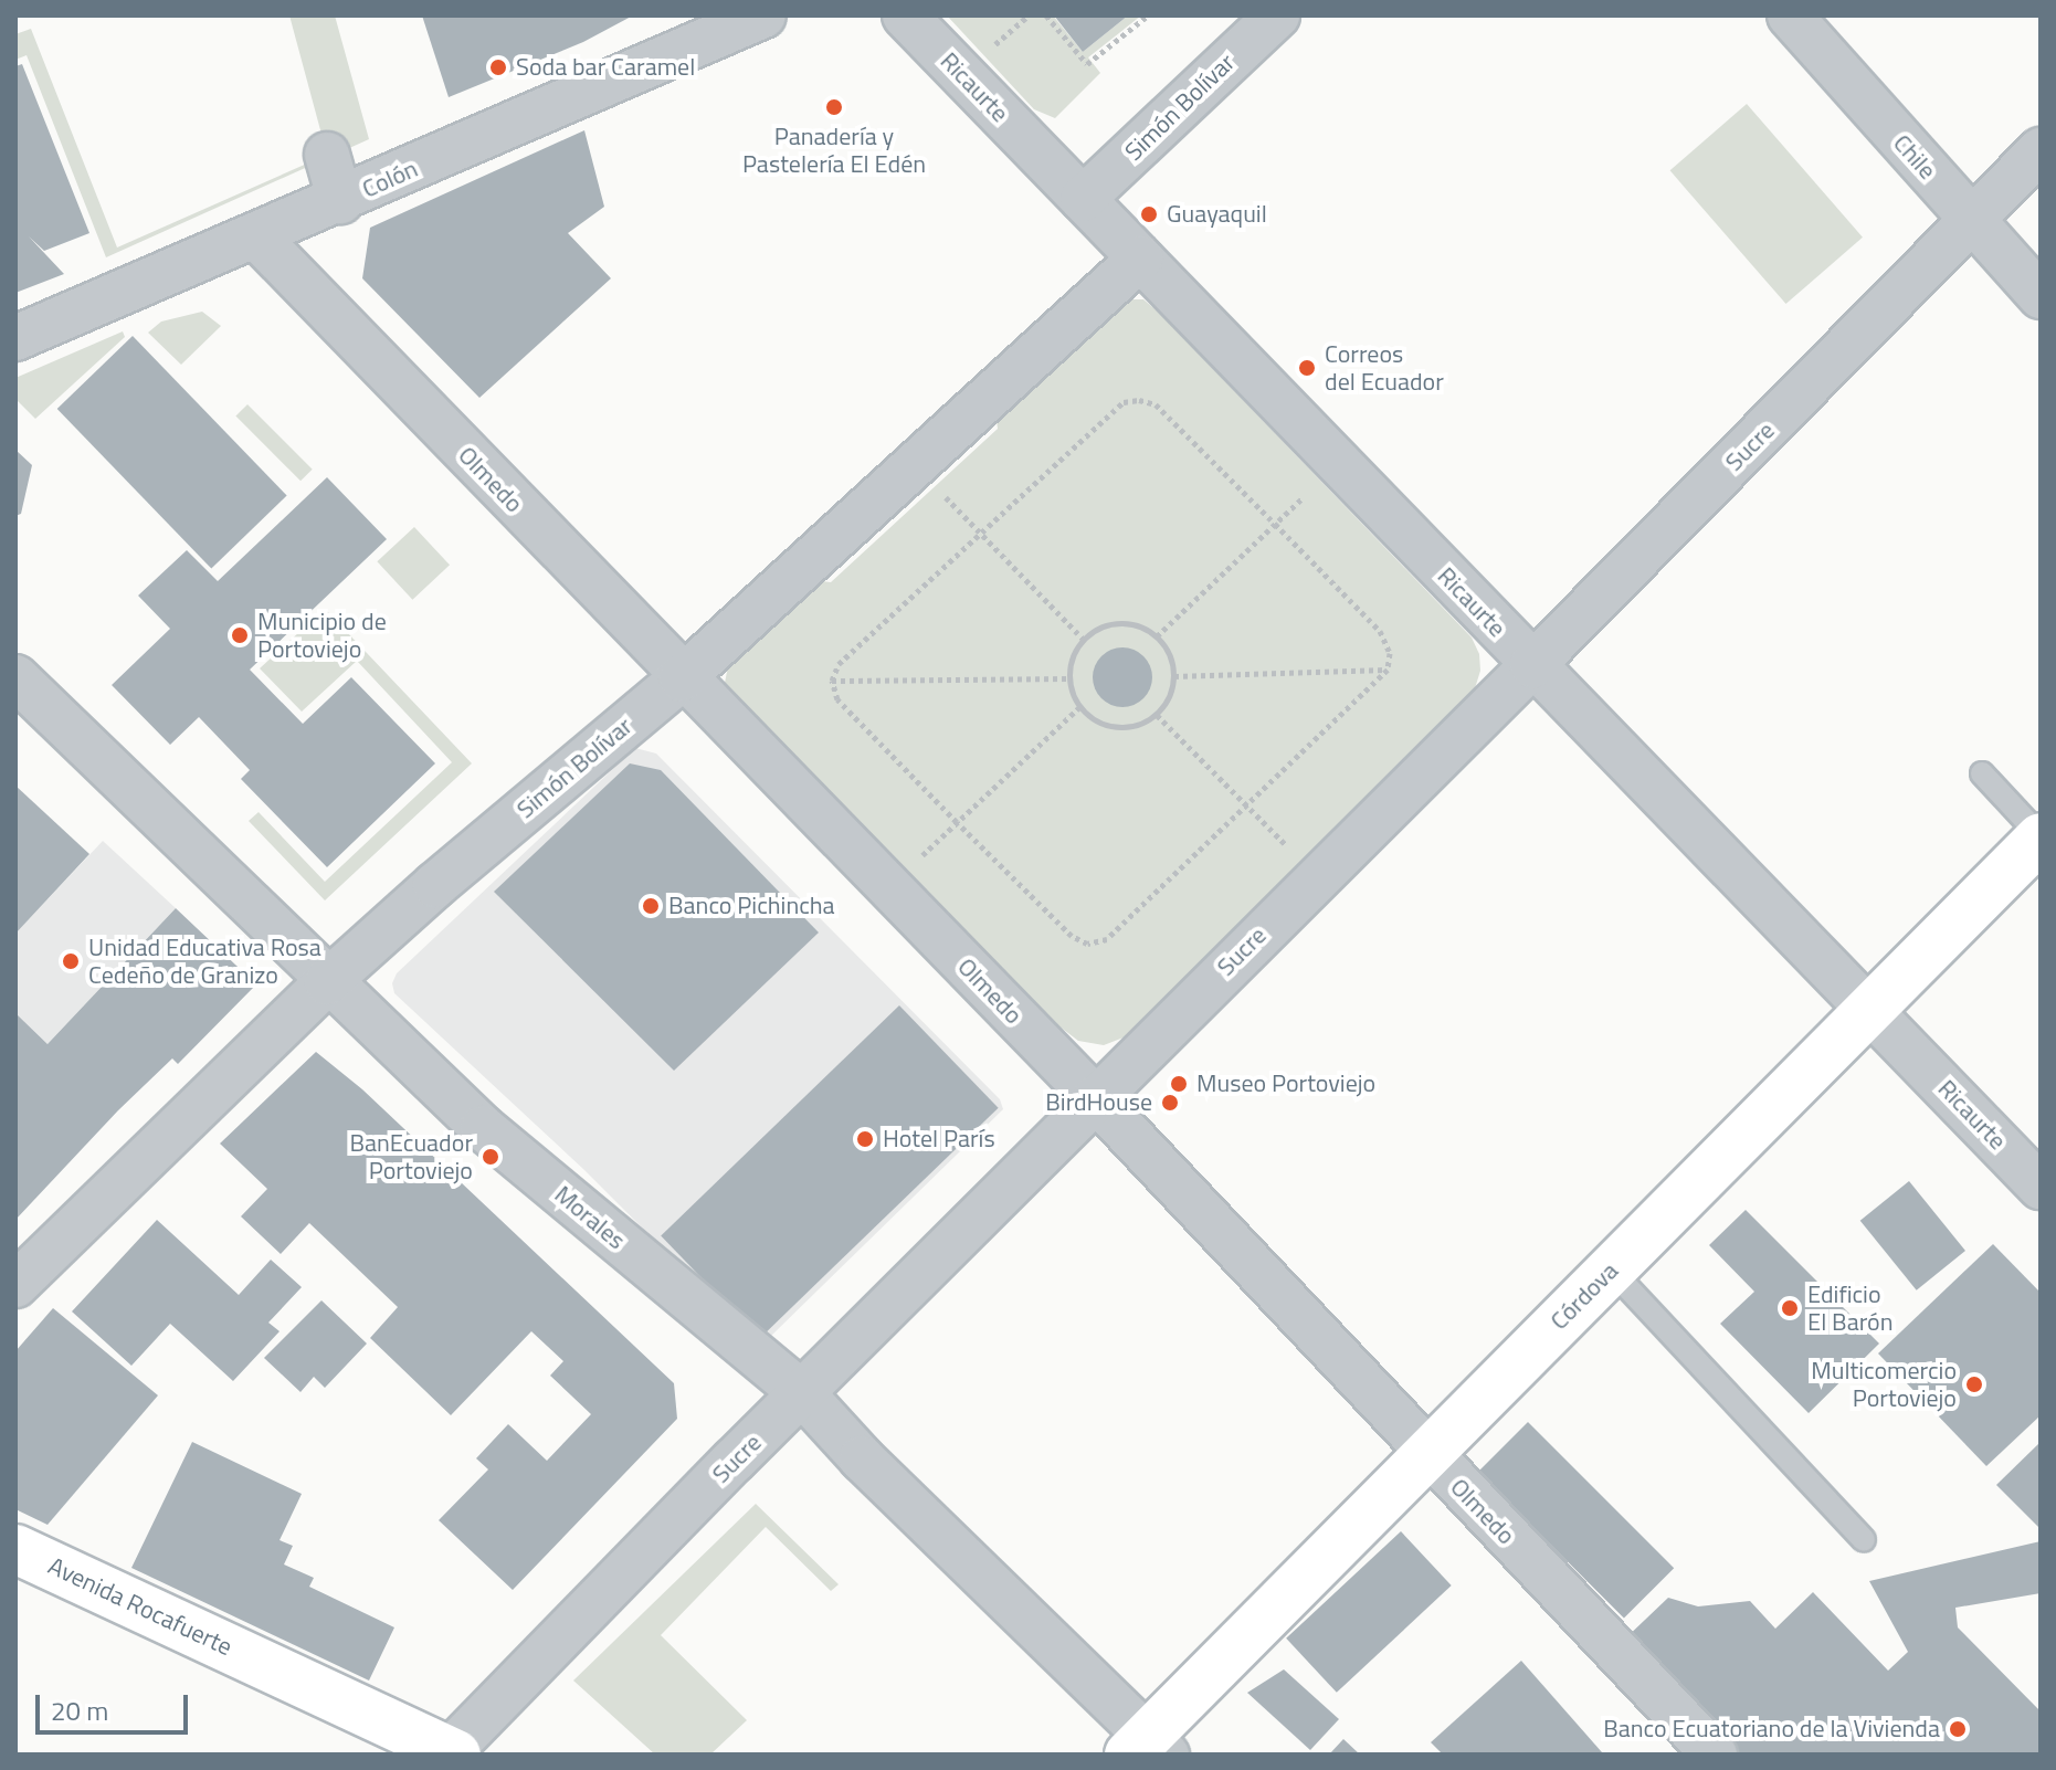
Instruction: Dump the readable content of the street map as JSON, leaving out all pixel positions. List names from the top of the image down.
{
  "streets": {
    "street": [
      "Ricaurte",
      "Simón Bolívar",
      "Chile",
      "Colón",
      "Sucre",
      "Olmedo",
      "Morales",
      "Córdova",
      "Avenida Rocafuerte"
    ]
  },
  "crossings": [
    ["Ricaurte", "Simón Bolívar"],
    ["Ricaurte", "Sucre"],
    ["Ricaurte", "Córdova"],
    ["Simón Bolívar", "Olmedo"],
    ["Simón Bolívar", "Morales"],
    ["Chile", "Sucre"],
    ["Colón", "Olmedo"],
    ["Sucre", "Olmedo"],
    ["Sucre", "Morales"],
    ["Sucre", "Avenida Rocafuerte"],
    ["Olmedo", "Córdova"],
    ["Morales", "Córdova"]
  ],
  "places": [
    "Soda bar Caramel",
    "Panadería y Pastelería El Edén",
    "Guayaquil",
    "Correos del Ecuador",
    "Municipio de Portoviejo",
    "Banco Pichincha",
    "Unidad Educativa Rosa Cedeño de Granizo",
    "Museo Portoviejo",
    "BirdHouse",
    "Hotel París",
    "BanEcuador Portoviejo",
    "Edificio El Barón",
    "Multicomercio Portoviejo",
    "Banco Ecuatoriano de la Vivienda"
  ],
  "scale_bar": "20 m"
}
